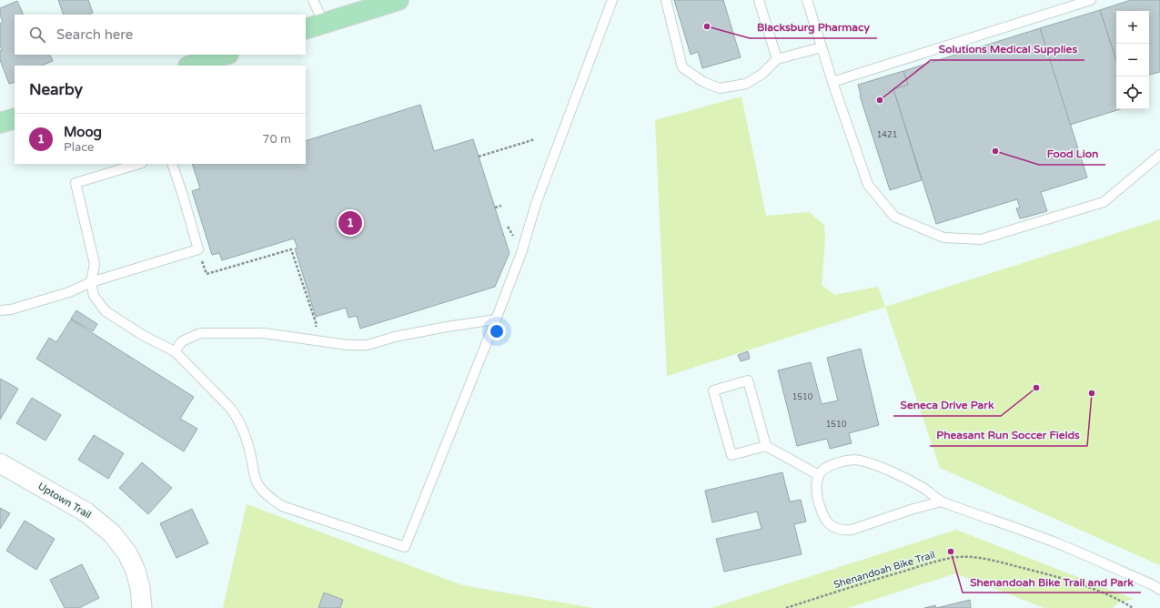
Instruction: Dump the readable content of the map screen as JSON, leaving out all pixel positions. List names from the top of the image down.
{
  "streets": {
    "street": ["Uptown Trail"],
    "path": ["Shenandoah Bike Trail"]
  },
  "places": [
    "Blacksburg Pharmacy",
    "Solutions Medical Supplies",
    "Food Lion",
    "Seneca Drive Park",
    "Pheasant Run Soccer Fields",
    "Shenandoah Bike Trail and Park"
  ],
  "house_numbers": ["1421", "1510", "1510"],
  "page": {
    "map_buttons": ["+", "−"],
    "search": "Search here",
    "heading": "Nearby",
    "list": [
      {
        "mark": "1",
        "name": "Moog",
        "note": "Place",
        "value": "70 m"
      }
    ],
    "pins": "1"
  }
}
